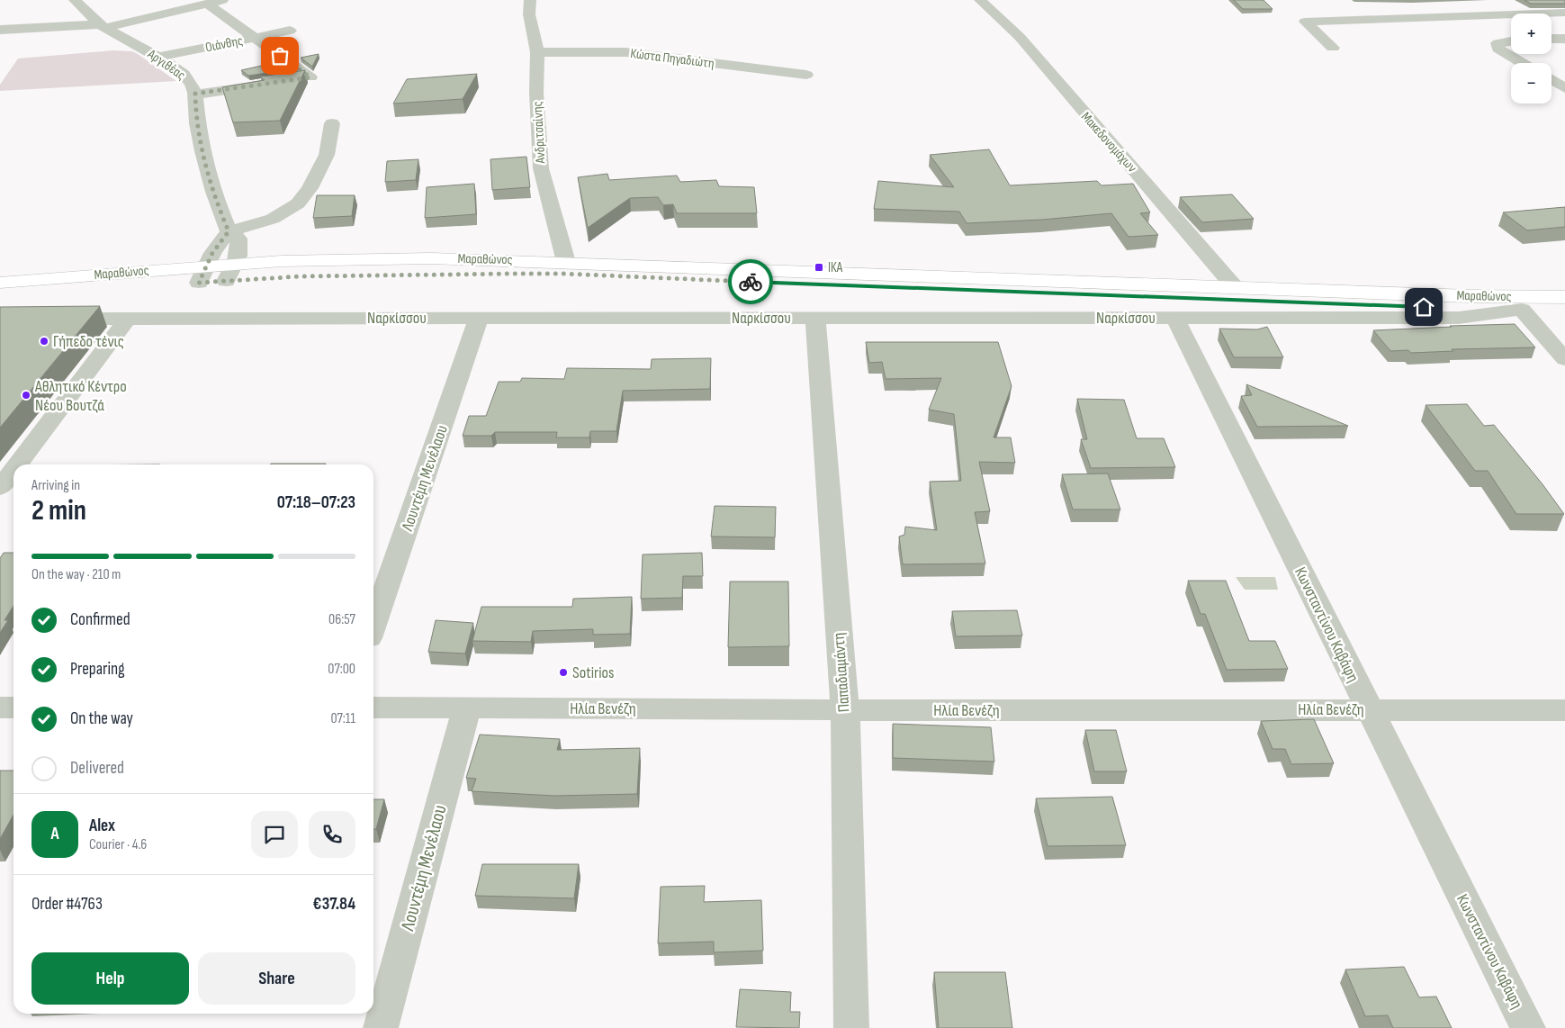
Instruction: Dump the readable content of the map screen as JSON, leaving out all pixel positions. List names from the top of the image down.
{
  "streets": {
    "main road": ["Μαραθώνος"],
    "street": [
      "Οιάνθης",
      "Κώστα Πηγαδιώτη",
      "Αργιθέας",
      "Ανδριτσαίνης",
      "Μακεδονομάχων",
      "Ναρκίσσου",
      "Λουντέμη Μενέλαου",
      "Κωνσταντίνου Καβάφη",
      "Παπαδιαμάντη",
      "Ηλία Βενέζη"
    ]
  },
  "crossings": [
    ["Οιάνθης", "Αργιθέας"],
    ["Κώστα Πηγαδιώτη", "Ανδριτσαίνης"],
    ["Αργιθέας", "Μαραθώνος"],
    ["Ανδριτσαίνης", "Μαραθώνος"],
    ["Μακεδονομάχων", "Μαραθώνος"],
    ["Μαραθώνος", "Ναρκίσσου"],
    ["Ναρκίσσου", "Λουντέμη Μενέλαου"],
    ["Ναρκίσσου", "Κωνσταντίνου Καβάφη"],
    ["Ναρκίσσου", "Παπαδιαμάντη"],
    ["Λουντέμη Μενέλαου", "Ηλία Βενέζη"],
    ["Κωνσταντίνου Καβάφη", "Ηλία Βενέζη"],
    ["Παπαδιαμάντη", "Ηλία Βενέζη"]
  ],
  "places": {
    "transit": ["ΙΚΑ"],
    "other": ["Γήπεδο τένις", "Αθλητικό Κέντρο Νέου Βουτζά", "Sotirios"]
  },
  "page": {
    "map_buttons": ["+", "−"],
    "heading": ["2 min", "Arriving in", "07:18–07:23"],
    "panel": [
      "Alex",
      "Courier · 4.6",
      "Order #4763",
      "€37.84"
    ],
    "bar": "On the way · 210 m",
    "list": [
      ["Confirmed", "06:57"],
      ["Preparing", "07:00"],
      ["On the way", "07:11"],
      "Delivered"
    ],
    "round": "A",
    "buttons": ["Help", "Share"]
  }
}
